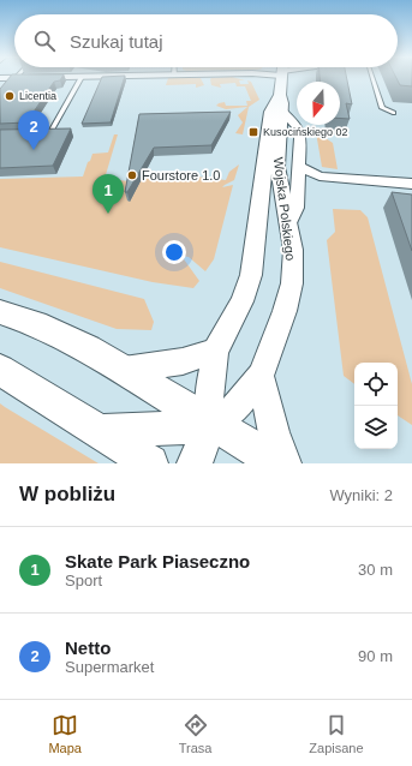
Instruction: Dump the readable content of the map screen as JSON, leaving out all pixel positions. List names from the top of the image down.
{
  "streets": {
    "street": ["Wojska Polskiego"]
  },
  "places": {
    "other": ["Licentia", "Fourstore 1.0"],
    "transit": ["Kusocińskiego 02"]
  },
  "north": "bottom",
  "page": {
    "search": "Szukaj tutaj",
    "pins": ["2", "1"],
    "heading": ["W pobliżu", "Wyniki: 2"],
    "list": [
      {
        "mark": "1",
        "name": "Skate Park Piaseczno",
        "note": "Sport",
        "value": "30 m"
      },
      {
        "mark": "2",
        "name": "Netto",
        "note": "Supermarket",
        "value": "90 m"
      }
    ],
    "nav": ["Mapa", "Trasa", "Zapisane"]
  }
}
